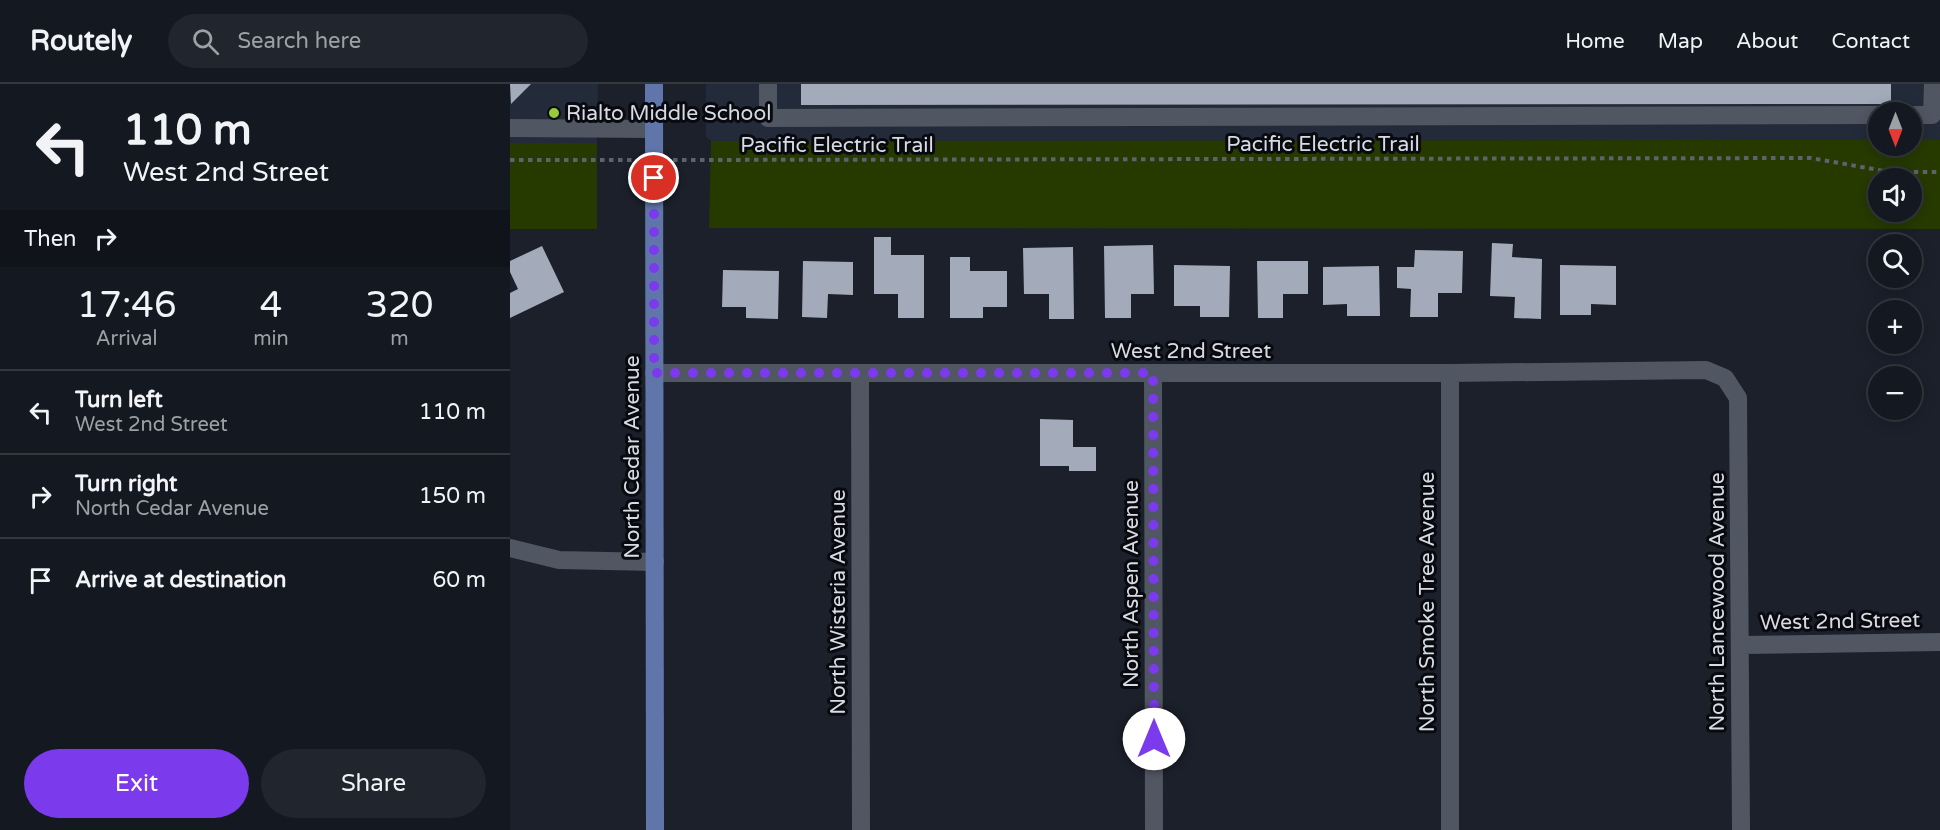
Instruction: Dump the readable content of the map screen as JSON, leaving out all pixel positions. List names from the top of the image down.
{
  "streets": {
    "main road": ["North Cedar Avenue"],
    "street": [
      "West 2nd Street",
      "North Aspen Avenue",
      "North Wisteria Avenue",
      "North Smoke Tree Avenue",
      "North Lancewood Avenue"
    ],
    "path": ["Pacific Electric Trail"]
  },
  "crossings": [
    ["West 2nd Street", "North Cedar Avenue"],
    ["West 2nd Street", "North Aspen Avenue"],
    ["West 2nd Street", "North Wisteria Avenue"],
    ["West 2nd Street", "North Smoke Tree Avenue"],
    ["West 2nd Street", "North Lancewood Avenue"]
  ],
  "places": ["Rialto Middle School"],
  "north": "bottom",
  "page": {
    "header": "Routely",
    "search": "Search here",
    "nav": [
      "Home",
      "Map",
      "About",
      "Contact"
    ],
    "turn": ["110 m", "West 2nd Street"],
    "map_buttons": ["+", "−"],
    "then": "Then",
    "eta": [
      "17:46",
      "Arrival",
      "4",
      "min",
      "320",
      "m"
    ],
    "list": [
      {
        "name": "Turn left",
        "note": "West 2nd Street",
        "value": "110 m"
      },
      {
        "name": "Turn right",
        "note": "North Cedar Avenue",
        "value": "150 m"
      },
      {
        "name": "Arrive at destination",
        "value": "60 m"
      }
    ],
    "buttons": ["Exit", "Share"]
  }
}
